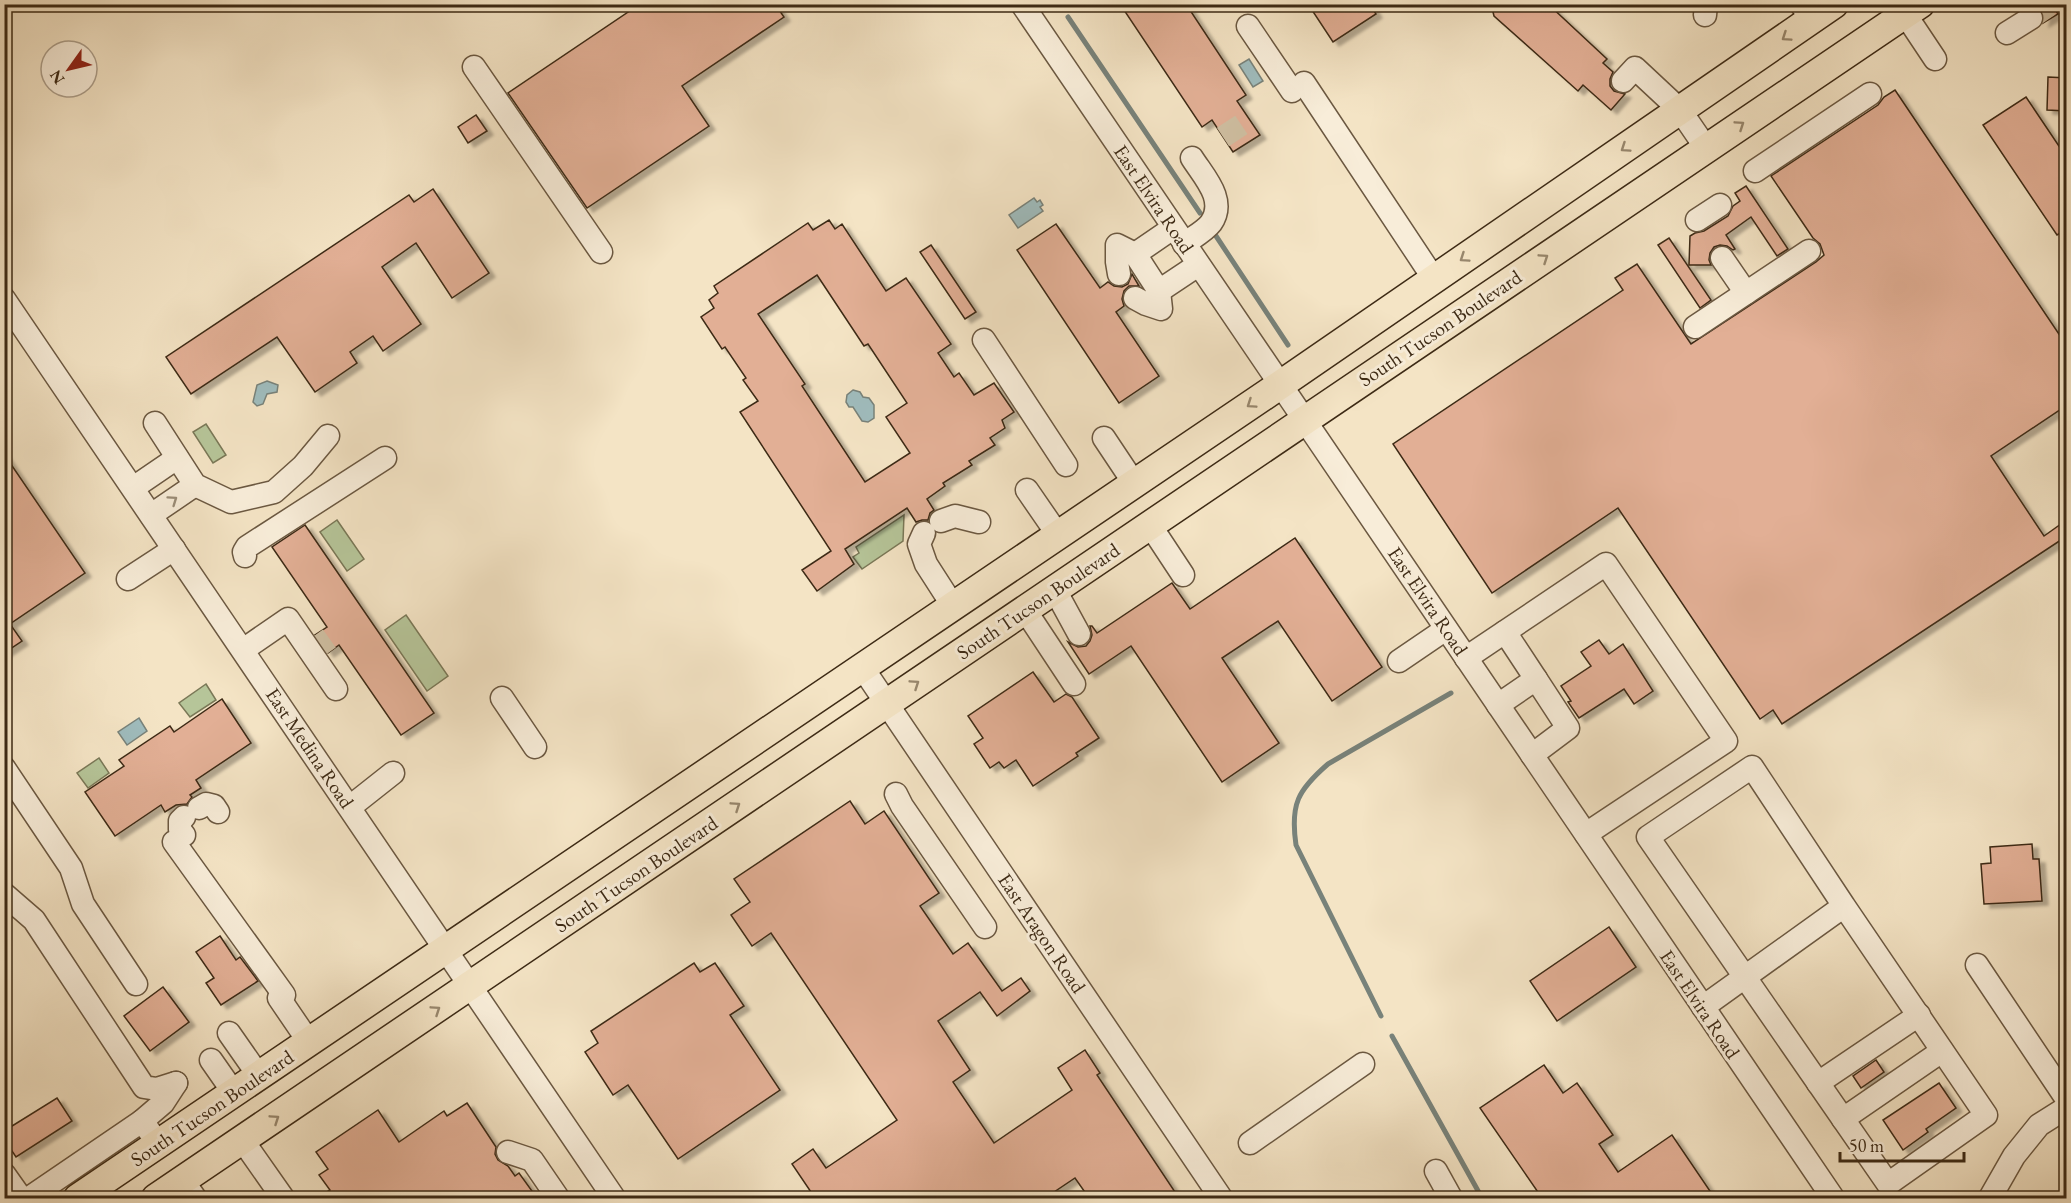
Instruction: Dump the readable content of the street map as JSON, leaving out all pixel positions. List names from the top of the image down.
{
  "streets": {
    "main road": ["South Tucson Boulevard"],
    "street": ["East Elvira Road", "East Medina Road", "East Aragon Road"]
  },
  "crossings": [
    ["East Elvira Road", "South Tucson Boulevard"],
    ["South Tucson Boulevard", "East Medina Road"],
    ["South Tucson Boulevard", "East Aragon Road"]
  ],
  "scale_bar": "50 m",
  "north": "bottom left"
}
